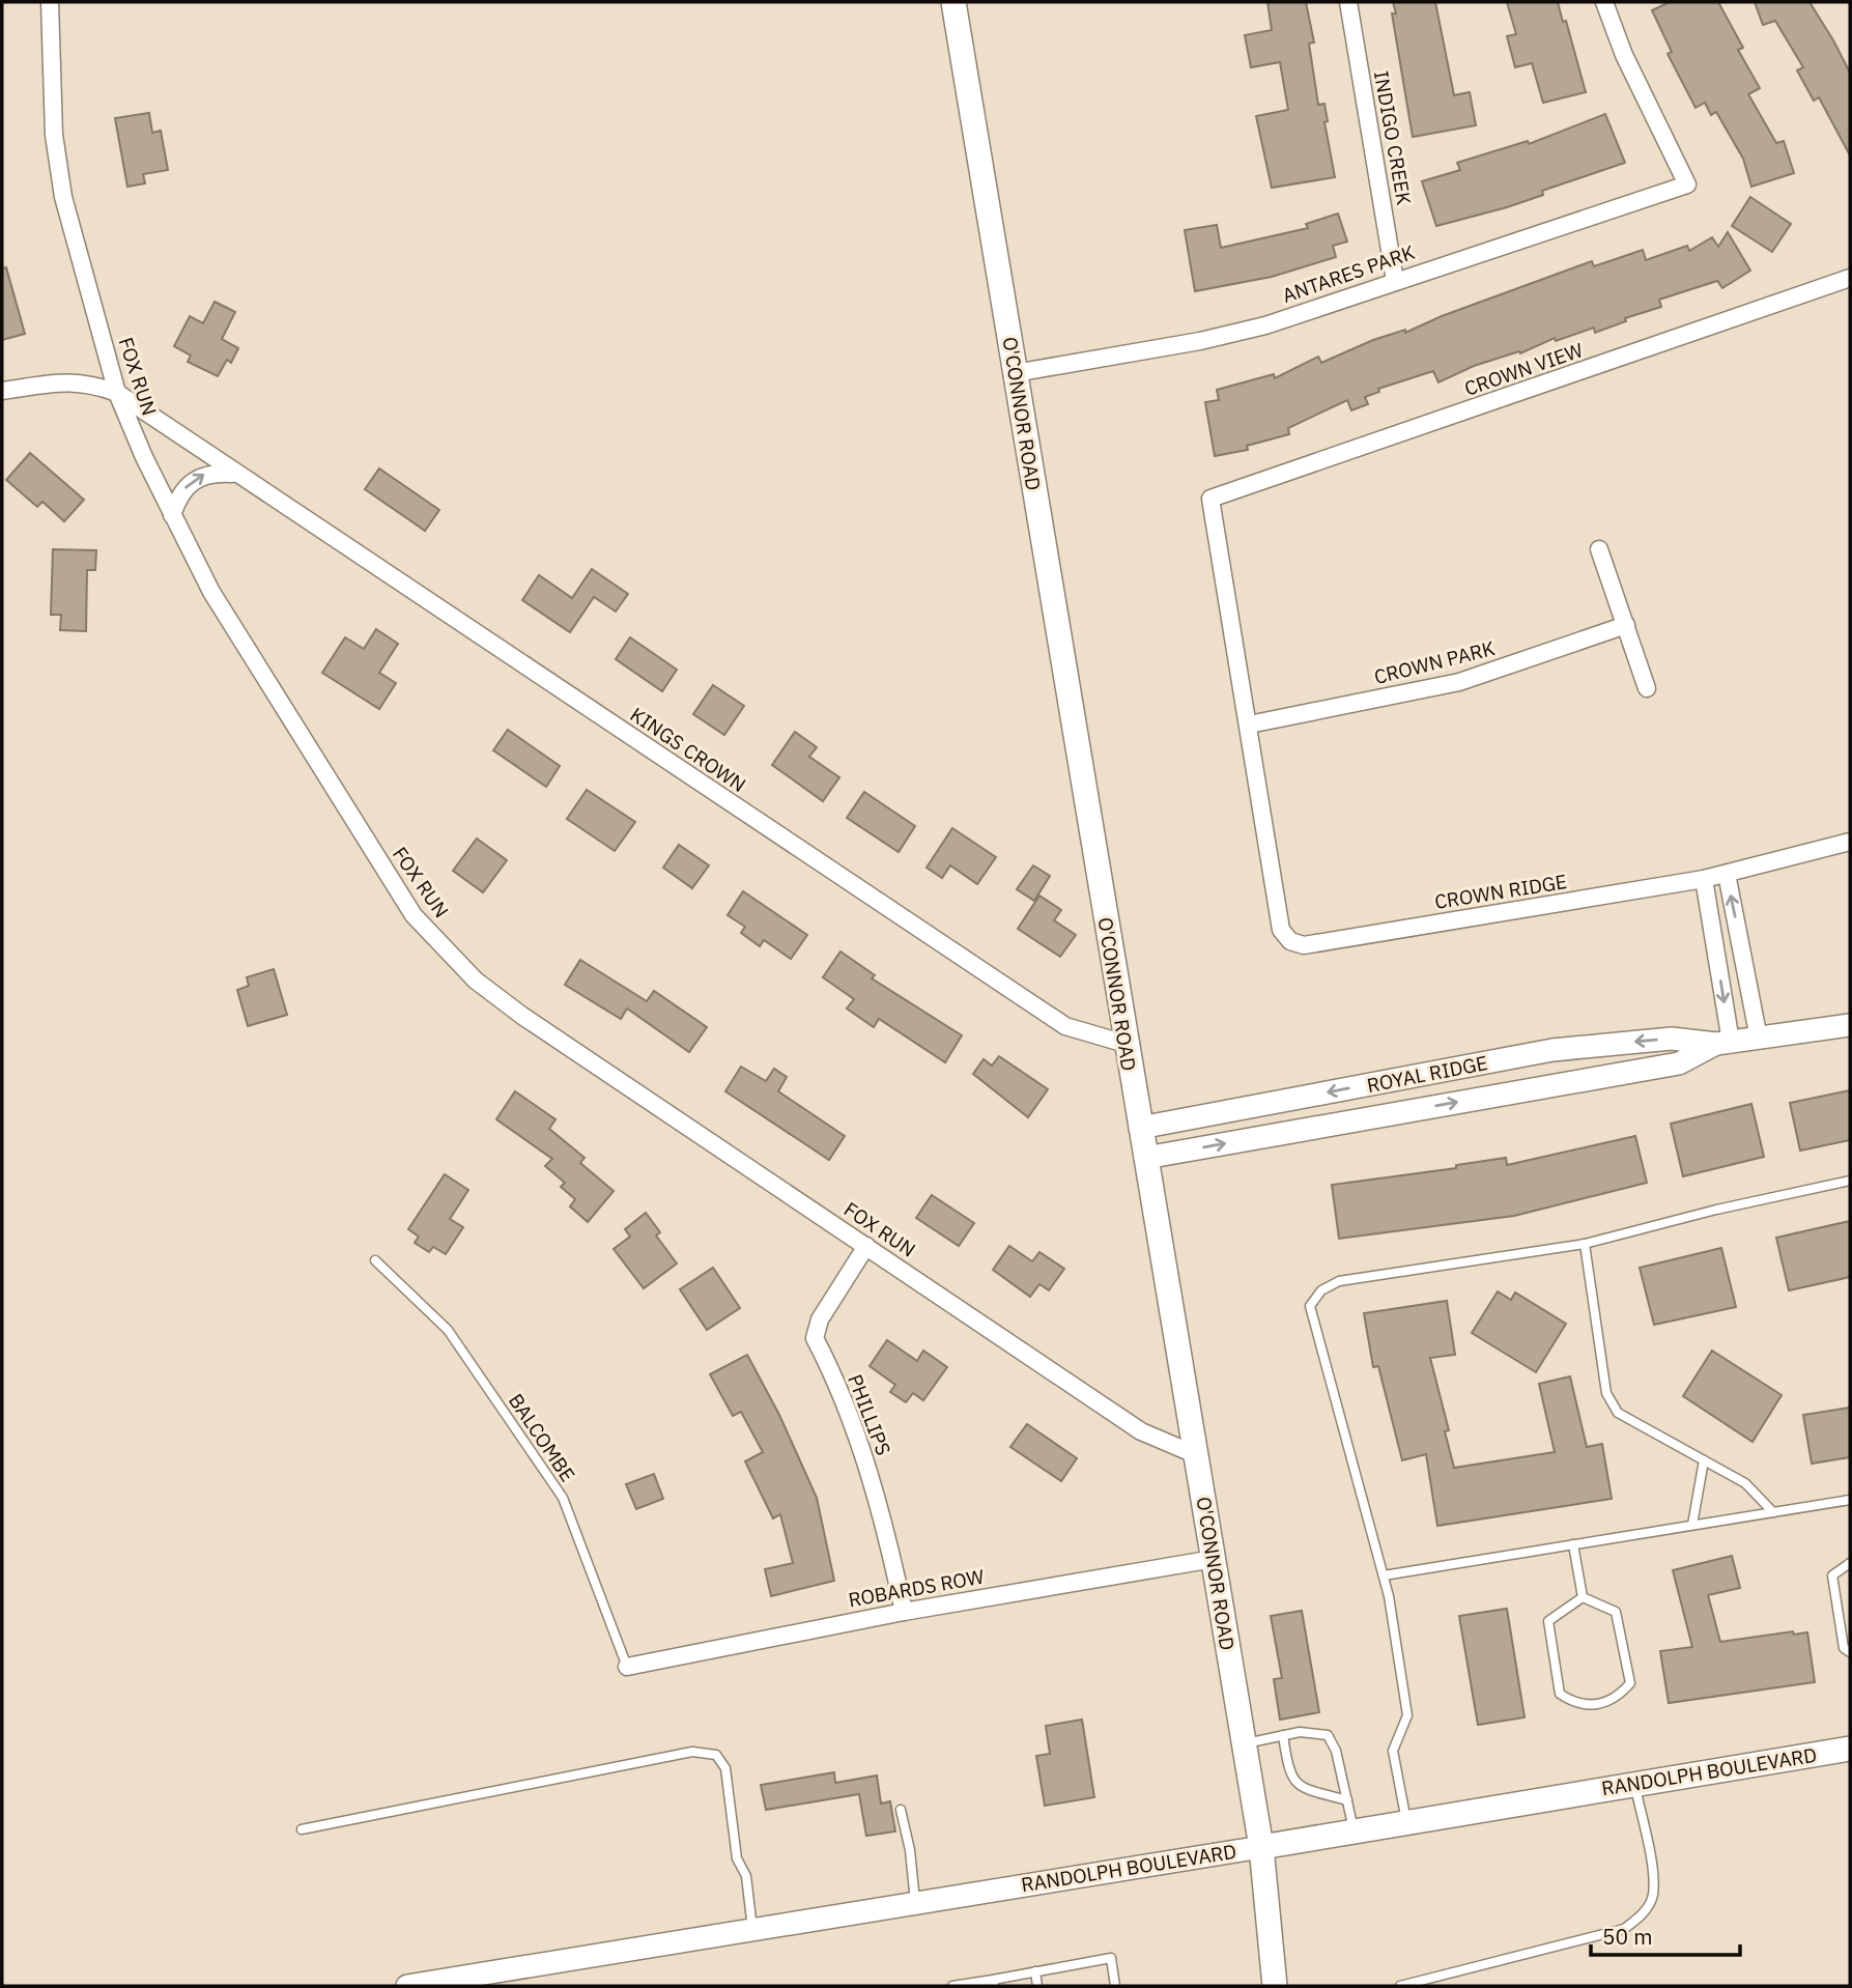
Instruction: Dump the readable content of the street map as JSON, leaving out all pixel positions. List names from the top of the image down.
{
  "streets": {
    "main road": ["O'CONNOR ROAD", "RANDOLPH BOULEVARD"],
    "street": [
      "INDIGO CREEK",
      "ANTARES PARK",
      "CROWN VIEW",
      "FOX RUN",
      "CROWN PARK",
      "KINGS CROWN",
      "CROWN RIDGE",
      "ROYAL RIDGE",
      "PHILLIPS",
      "ROBARDS ROW"
    ],
    "lane": ["BALCOMBE"]
  },
  "crossings": [
    ["INDIGO CREEK", "ANTARES PARK"],
    ["ANTARES PARK", "O'CONNOR ROAD"],
    ["CROWN VIEW", "CROWN PARK"],
    ["CROWN VIEW", "CROWN RIDGE"],
    ["FOX RUN", "O'CONNOR ROAD"],
    ["FOX RUN", "KINGS CROWN"],
    ["FOX RUN", "PHILLIPS"],
    ["O'CONNOR ROAD", "KINGS CROWN"],
    ["O'CONNOR ROAD", "ROYAL RIDGE"],
    ["O'CONNOR ROAD", "ROBARDS ROW"],
    ["O'CONNOR ROAD", "RANDOLPH BOULEVARD"],
    ["CROWN PARK", "CROWN RIDGE"],
    ["PHILLIPS", "ROBARDS ROW"],
    ["BALCOMBE", "ROBARDS ROW"]
  ],
  "scale_bar": "50 m"
}
